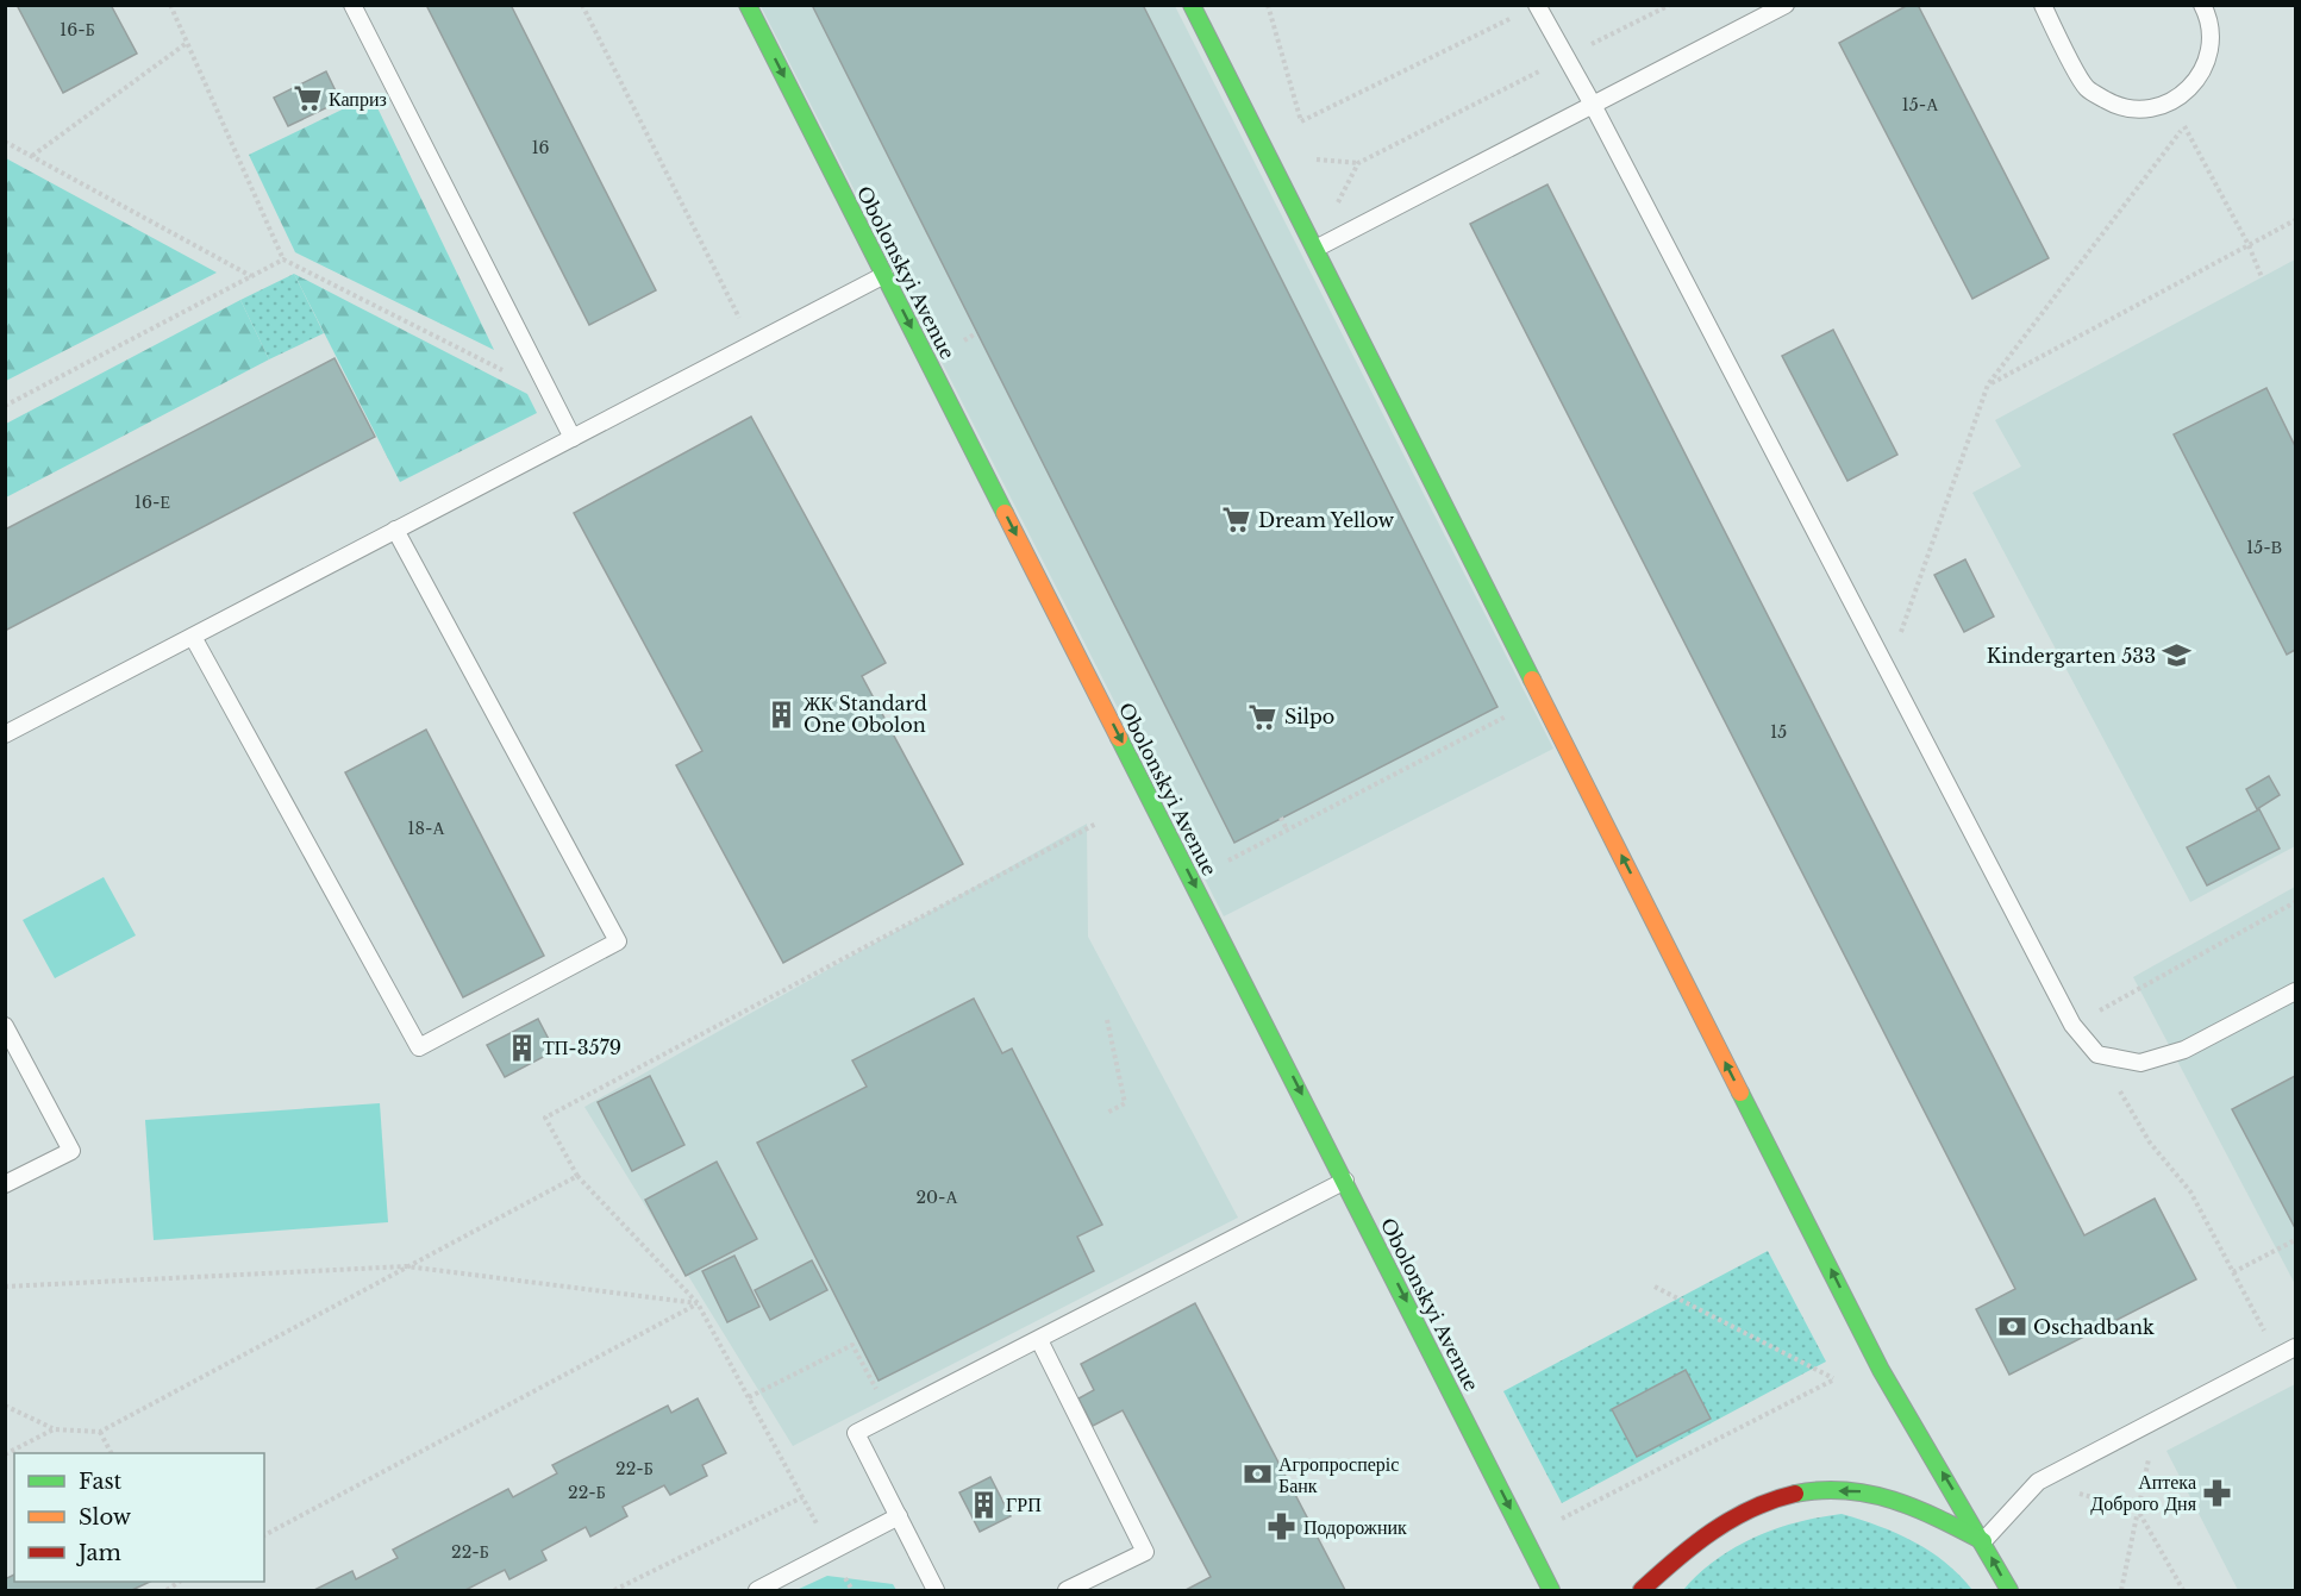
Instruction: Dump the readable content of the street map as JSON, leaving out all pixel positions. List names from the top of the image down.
{
  "streets": {
    "main road": ["Obolonskyi Avenue"]
  },
  "one_way": ["Obolonskyi Avenue"],
  "places": {
    "supermarket": ["Каприз", "Dream Yellow", "Silpo"],
    "school or university": ["Kindergarten 533"],
    "building": ["ЖК Standard One Obolon", "ТП-3579", "ГРП"],
    "bank": ["Oschadbank", "Агропросперіс Банк"],
    "pharmacy": ["Аптека Доброго Дня", "Подорожник"]
  },
  "house_numbers": [
    "16-Б",
    "15-А",
    "16",
    "16-Е",
    "15-В",
    "15",
    "18-А",
    "20-А",
    "22-Б",
    "22-Б",
    "22-Б"
  ],
  "legend": ["Fast", "Slow", "Jam"]
}
